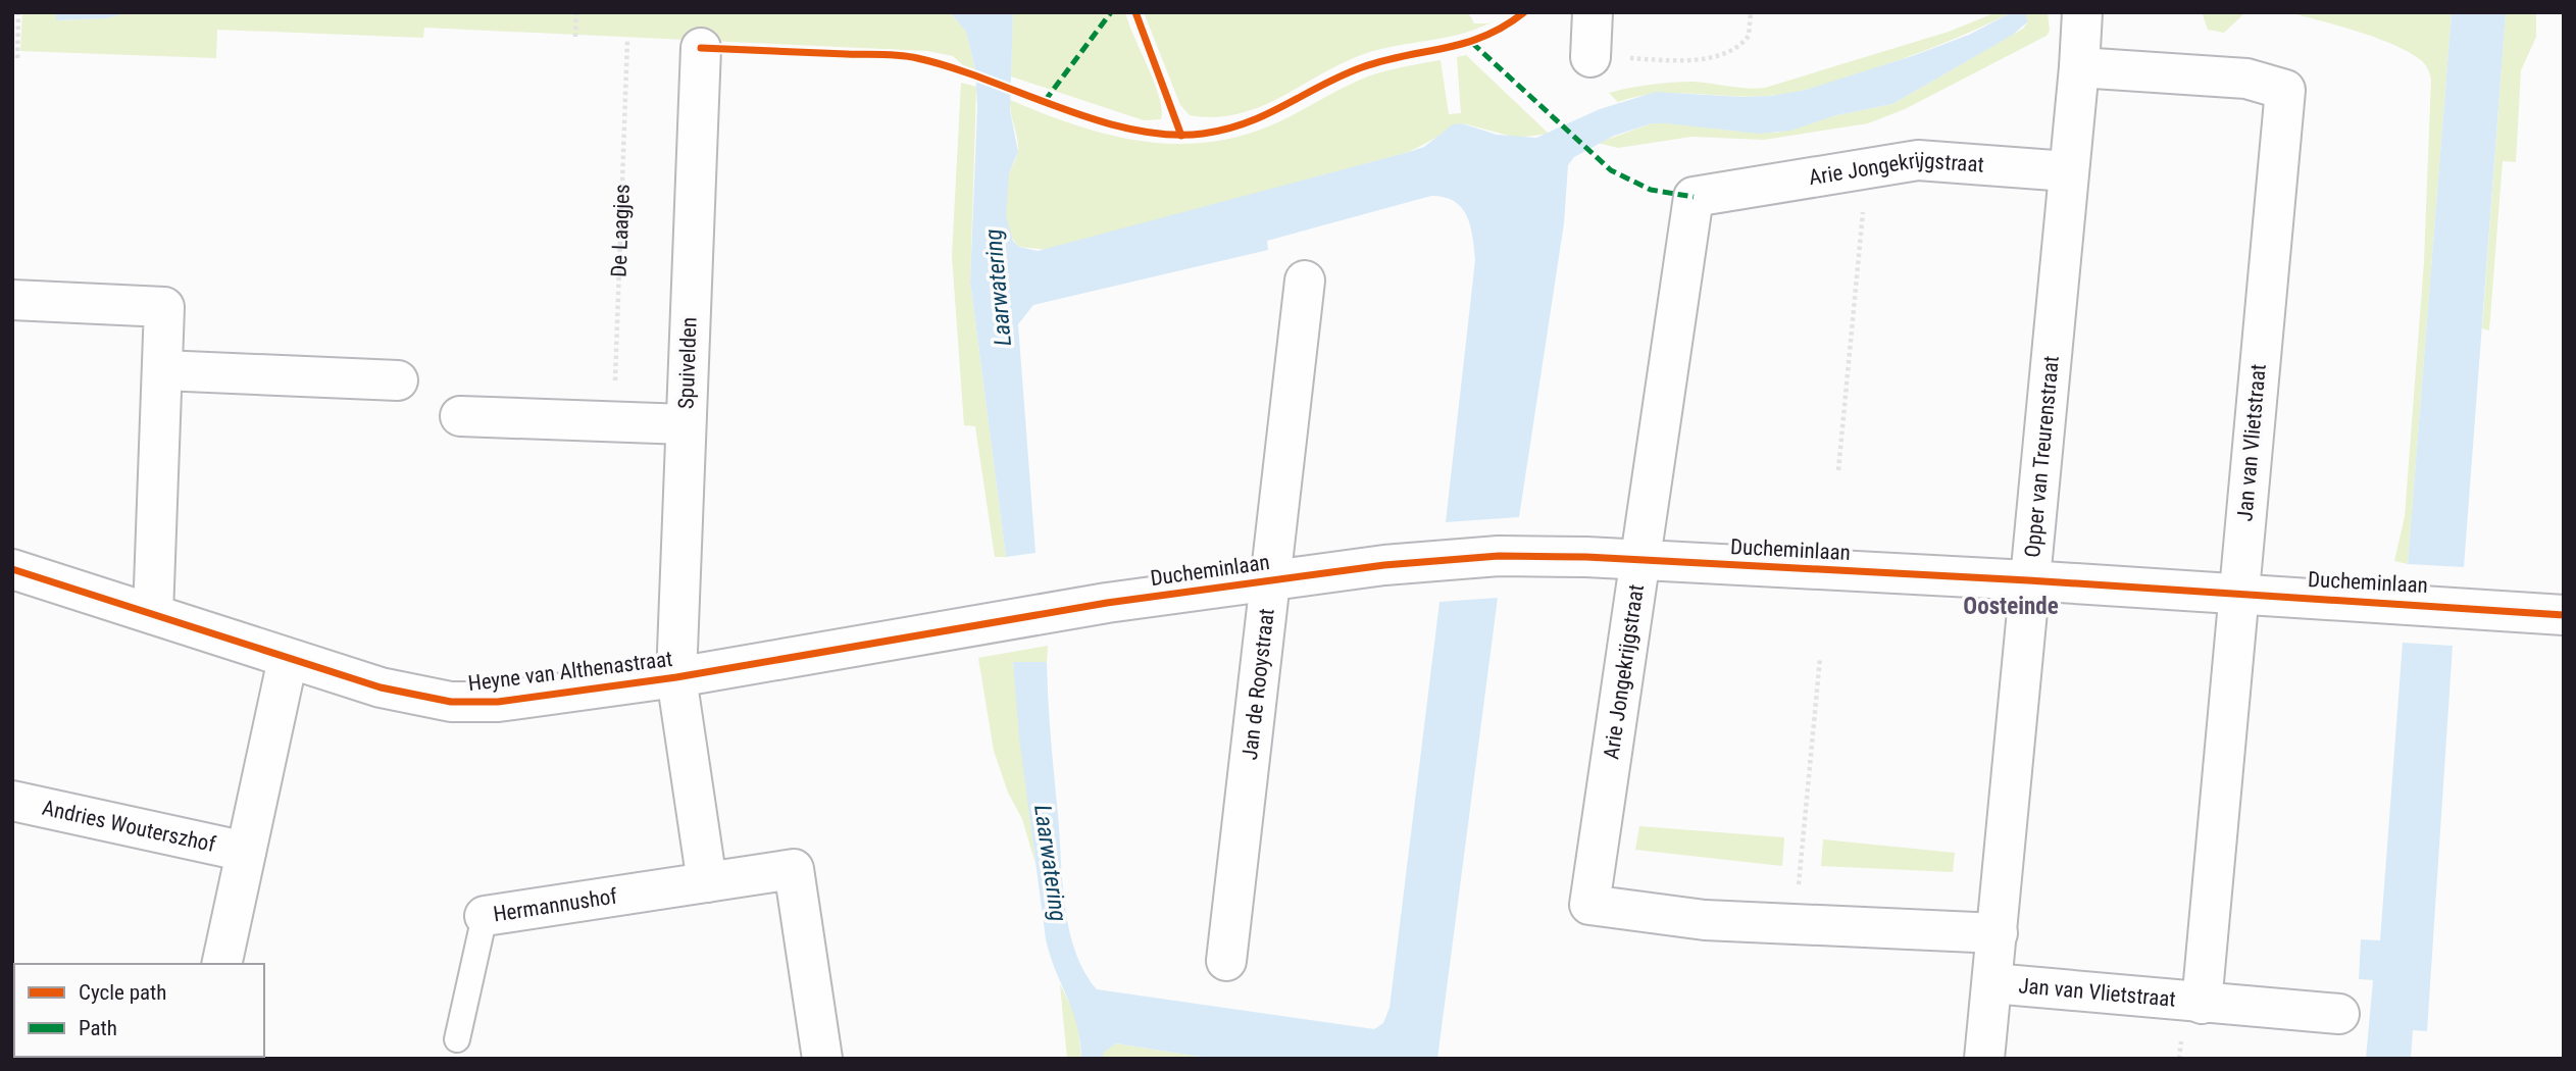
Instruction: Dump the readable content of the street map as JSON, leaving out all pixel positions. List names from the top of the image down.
{
  "streets": {
    "street": [
      "Arie Jongekrijgstraat",
      "Spuivelden",
      "Jan van Vlietstraat",
      "Opper van Treurenstraat",
      "Ducheminlaan",
      "Heyne van Althenastraat",
      "Jan de Rooystraat",
      "Andries Wouterszhof",
      "Hermannushof"
    ],
    "path": ["De Laagjes"]
  },
  "crossings": [
    ["Arie Jongekrijgstraat", "Opper van Treurenstraat"],
    ["Arie Jongekrijgstraat", "Ducheminlaan"],
    ["Spuivelden", "Heyne van Althenastraat"],
    ["Jan van Vlietstraat", "Opper van Treurenstraat"],
    ["Jan van Vlietstraat", "Ducheminlaan"],
    ["Opper van Treurenstraat", "Ducheminlaan"],
    ["Ducheminlaan", "Heyne van Althenastraat"],
    ["Ducheminlaan", "Jan de Rooystraat"],
    ["Heyne van Althenastraat", "Andries Wouterszhof"]
  ],
  "districts": ["Oosteinde"],
  "water": ["Laarwatering"],
  "legend": ["Cycle path", "Path"]
}
